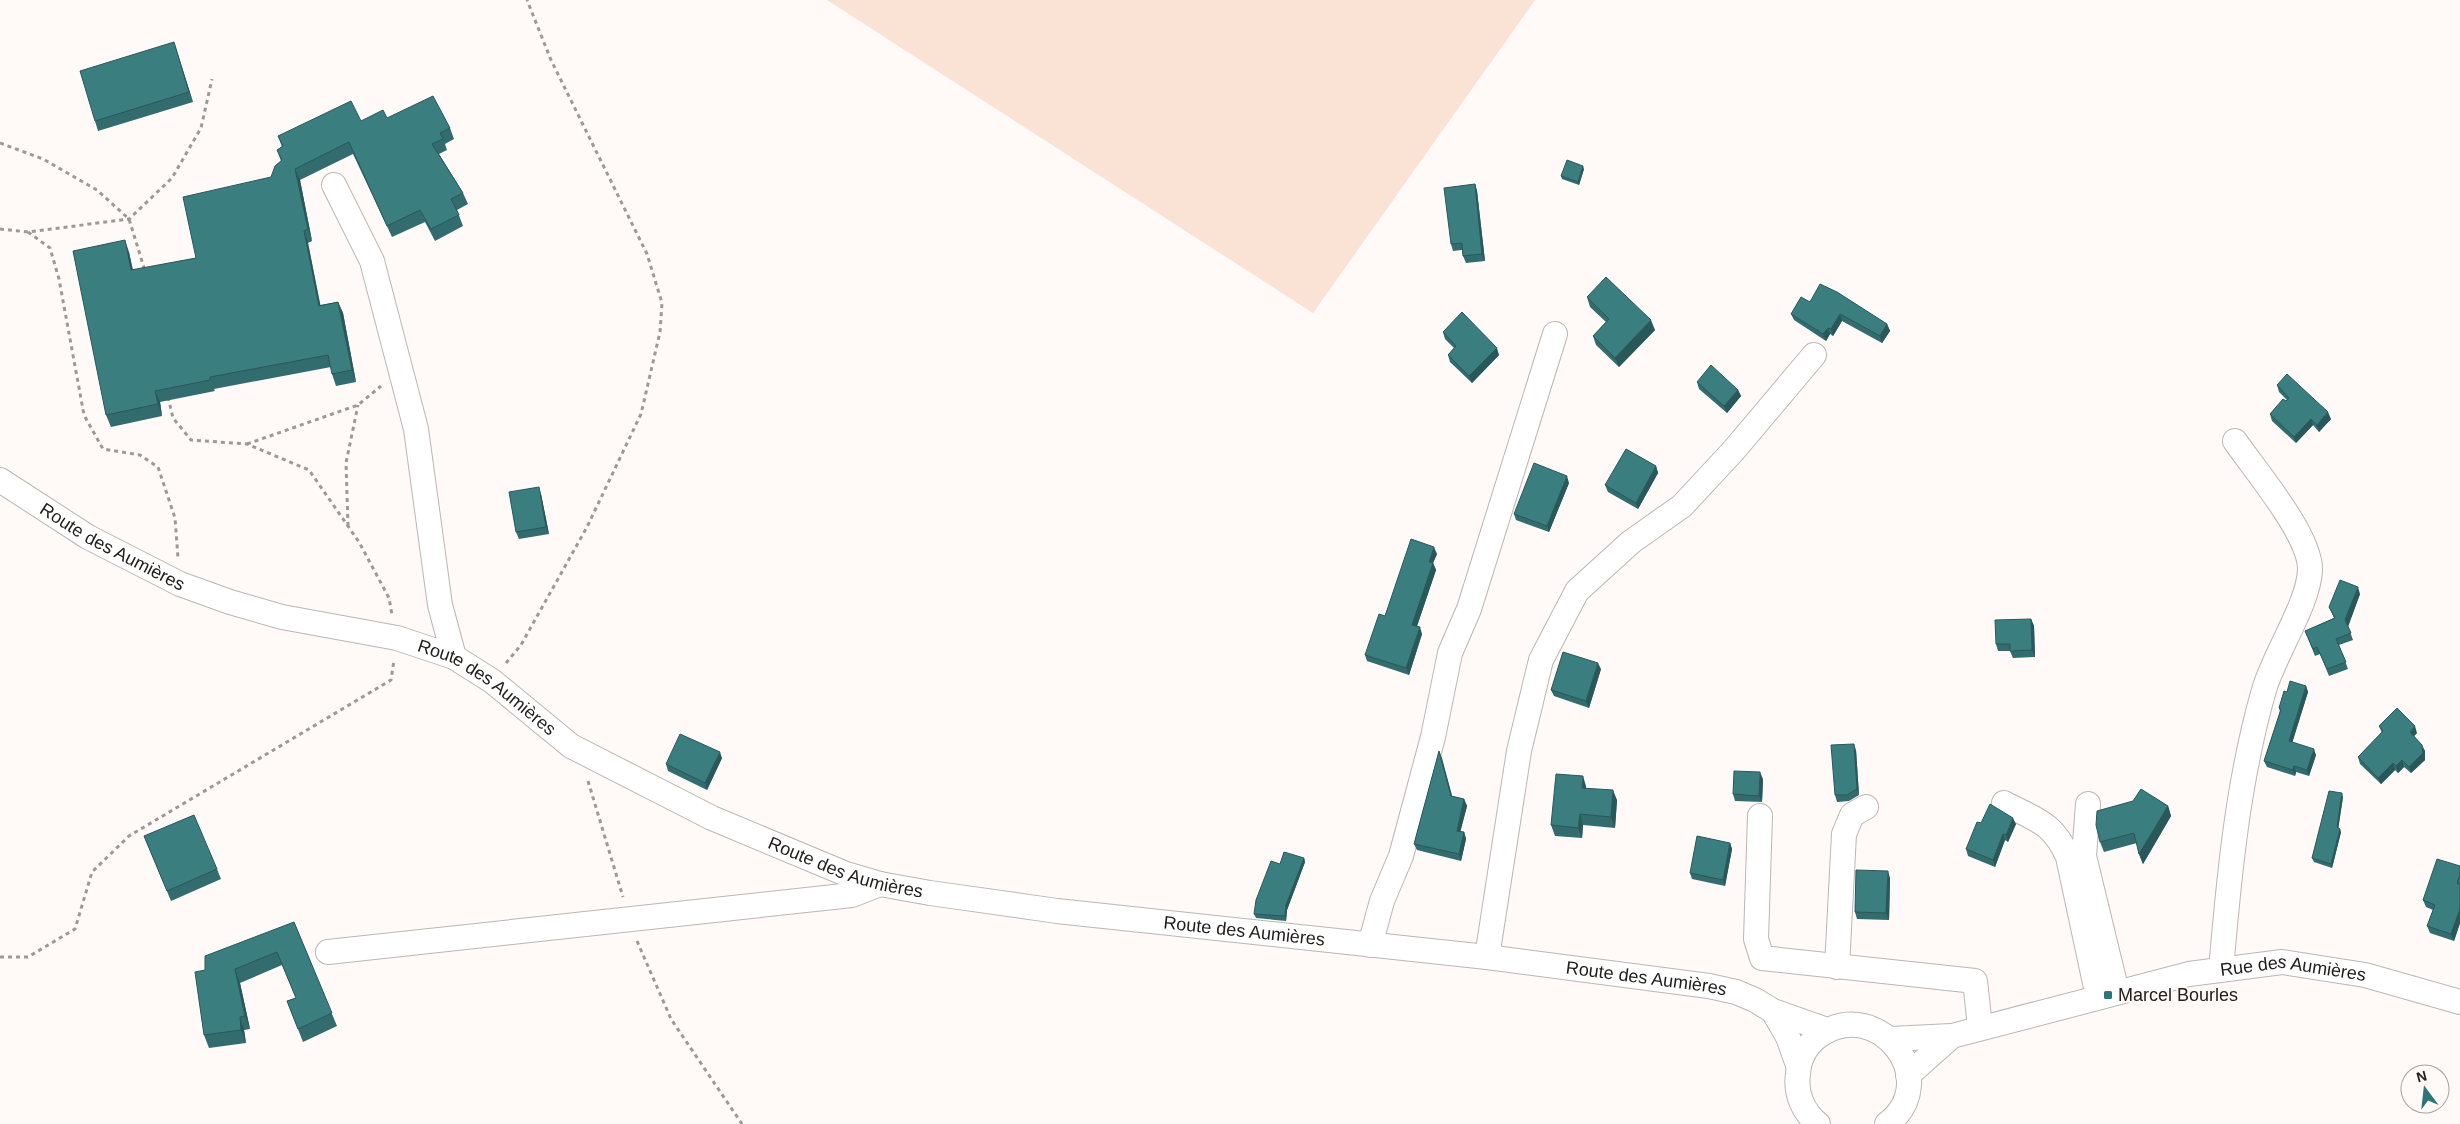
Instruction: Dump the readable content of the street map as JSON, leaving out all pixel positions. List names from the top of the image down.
{
  "streets": {
    "street": ["Route des Aumières", "Rue des Aumières"]
  },
  "places": {
    "transit": ["Marcel Bourles"]
  },
  "north": "top"
}
